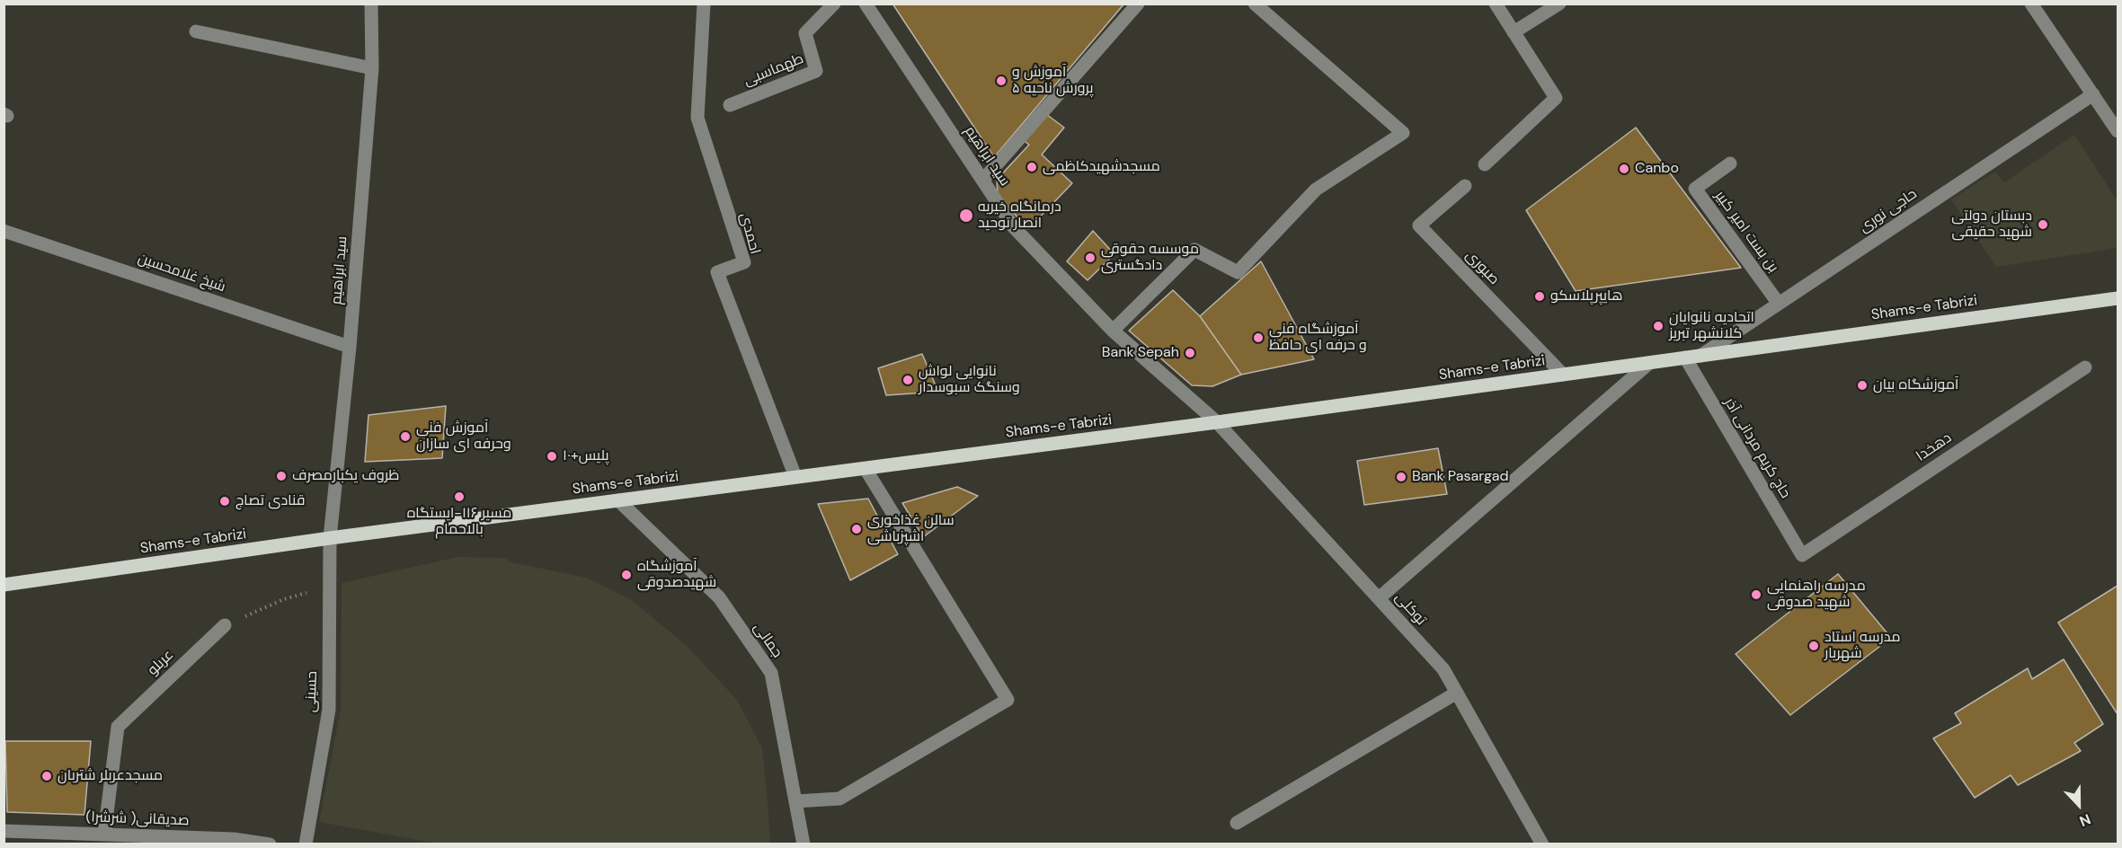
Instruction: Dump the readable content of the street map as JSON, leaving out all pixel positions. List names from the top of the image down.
{
  "streets": {
    "main road": ["Shams-e Tabrizi"],
    "street": [
      "طهماسبی",
      "سید ابراهیم",
      "حاجی نوری",
      "بن بست امیر کبیر",
      "احمدی",
      "صبوری",
      "شیخ غلامحسین",
      "دهخدا",
      "حاج کریم مردانی آذر",
      "توکلی",
      "جمالی",
      "عربلو",
      "حسینی",
      "(شرشرا )صدیقانی"
    ]
  },
  "crossings": [
    ["سید ابراهیم", "شیخ غلامحسین"],
    ["سید ابراهیم", "Shams-e Tabrizi"],
    ["سید ابراهیم", "توکلی"],
    ["سید ابراهیم", "حسینی"],
    ["حاجی نوری", "بن بست امیر کبیر"],
    ["حاجی نوری", "Shams-e Tabrizi"],
    ["احمدی", "Shams-e Tabrizi"],
    ["صبوری", "Shams-e Tabrizi"],
    ["Shams-e Tabrizi", "حاج کریم مردانی آذر"],
    ["Shams-e Tabrizi", "توکلی"],
    ["Shams-e Tabrizi", "جمالی"],
    ["Shams-e Tabrizi", "حسینی"],
    ["دهخدا", "حاج کریم مردانی آذر"],
    ["عربلو", "(شرشرا )صدیقانی"]
  ],
  "places": [
    "آموزش و پرورش ناحیه ۵",
    "مسجدشهیدکاظمی",
    "Canbo",
    "درمانگاه خیریه انصار توحید",
    "دبستان دولتی شهید حقیقی",
    "موسسه حقوقی دادگستری",
    "هایپرپلاسکو",
    "اتحادیه نانوایان کلانشهر تبریز",
    "آموزشگاه فنی و حرفه ای حافظ",
    "Bank Sepah",
    "نانوایی لواش وسنگک سبوسدار",
    "آموزشگاه بیان",
    "آموزش فنی وحرفه ای سازان",
    "پلیس+۱۰",
    "ظروف یکبارمصرف",
    "Bank Pasargad",
    "مسیر ۱۱۶-ایستگاه بالاحمام",
    "قنادی تصاج",
    "سالن غذاخوری اشپزباشی",
    "آموزشگاه شهیدصدوقی",
    "مدرسه راهنمایی شهید صدوقی",
    "مدرسه استاد شهریار",
    "مسجدعربلر شتربان"
  ],
  "north": "bottom"
}
